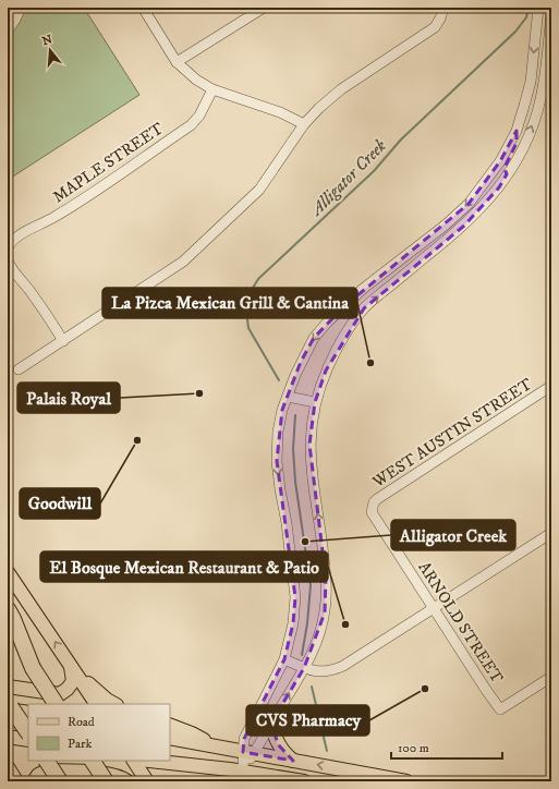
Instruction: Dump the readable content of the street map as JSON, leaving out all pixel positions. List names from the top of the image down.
{
  "streets": {
    "street": ["MAPLE STREET", "WEST AUSTIN STREET", "ARNOLD STREET"]
  },
  "crossings": [
    ["WEST AUSTIN STREET", "ARNOLD STREET"]
  ],
  "water": ["Alligator Creek"],
  "places": [
    "La Pizca Mexican Grill & Cantina",
    "Palais Royal",
    "Goodwill",
    "Alligator Creek",
    "El Bosque Mexican Restaurant & Patio",
    "CVS Pharmacy"
  ],
  "legend": ["Road", "Park"],
  "scale_bar": "100 m",
  "north": "top"
}
